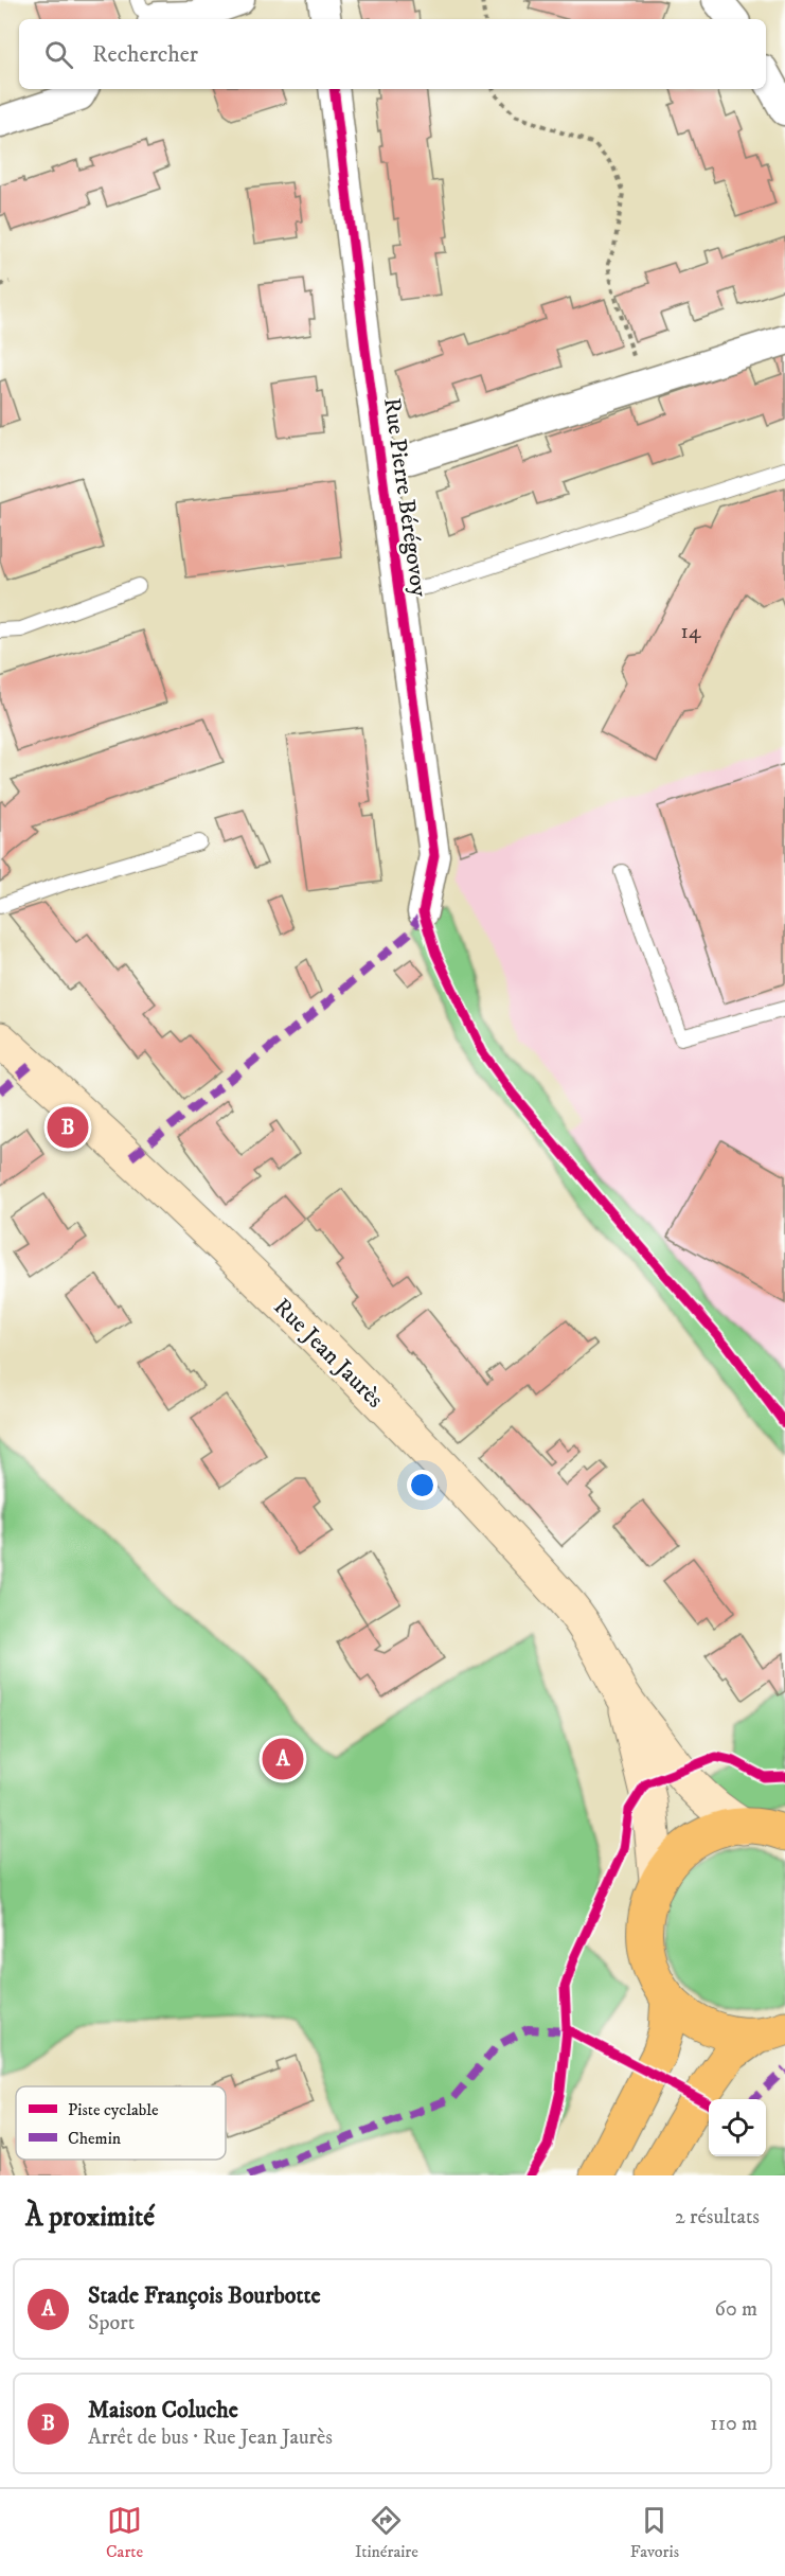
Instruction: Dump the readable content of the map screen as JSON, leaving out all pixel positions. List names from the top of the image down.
{
  "streets": {
    "main road": ["Rue Jean Jaurès"],
    "street": ["Rue Pierre Bérégovoy"]
  },
  "house_numbers": ["14"],
  "legend": ["Piste cyclable", "Chemin"],
  "page": {
    "search": "Rechercher",
    "pins": ["B", "A"],
    "heading": ["À proximité", "2 résultats"],
    "list": [
      {
        "mark": "A",
        "name": "Stade François Bourbotte",
        "note": "Sport",
        "value": "60 m"
      },
      {
        "mark": "B",
        "name": "Maison Coluche",
        "note": "Arrêt de bus · Rue Jean Jaurès",
        "value": "110 m"
      }
    ],
    "nav": ["Carte", "Itinéraire", "Favoris"]
  }
}
